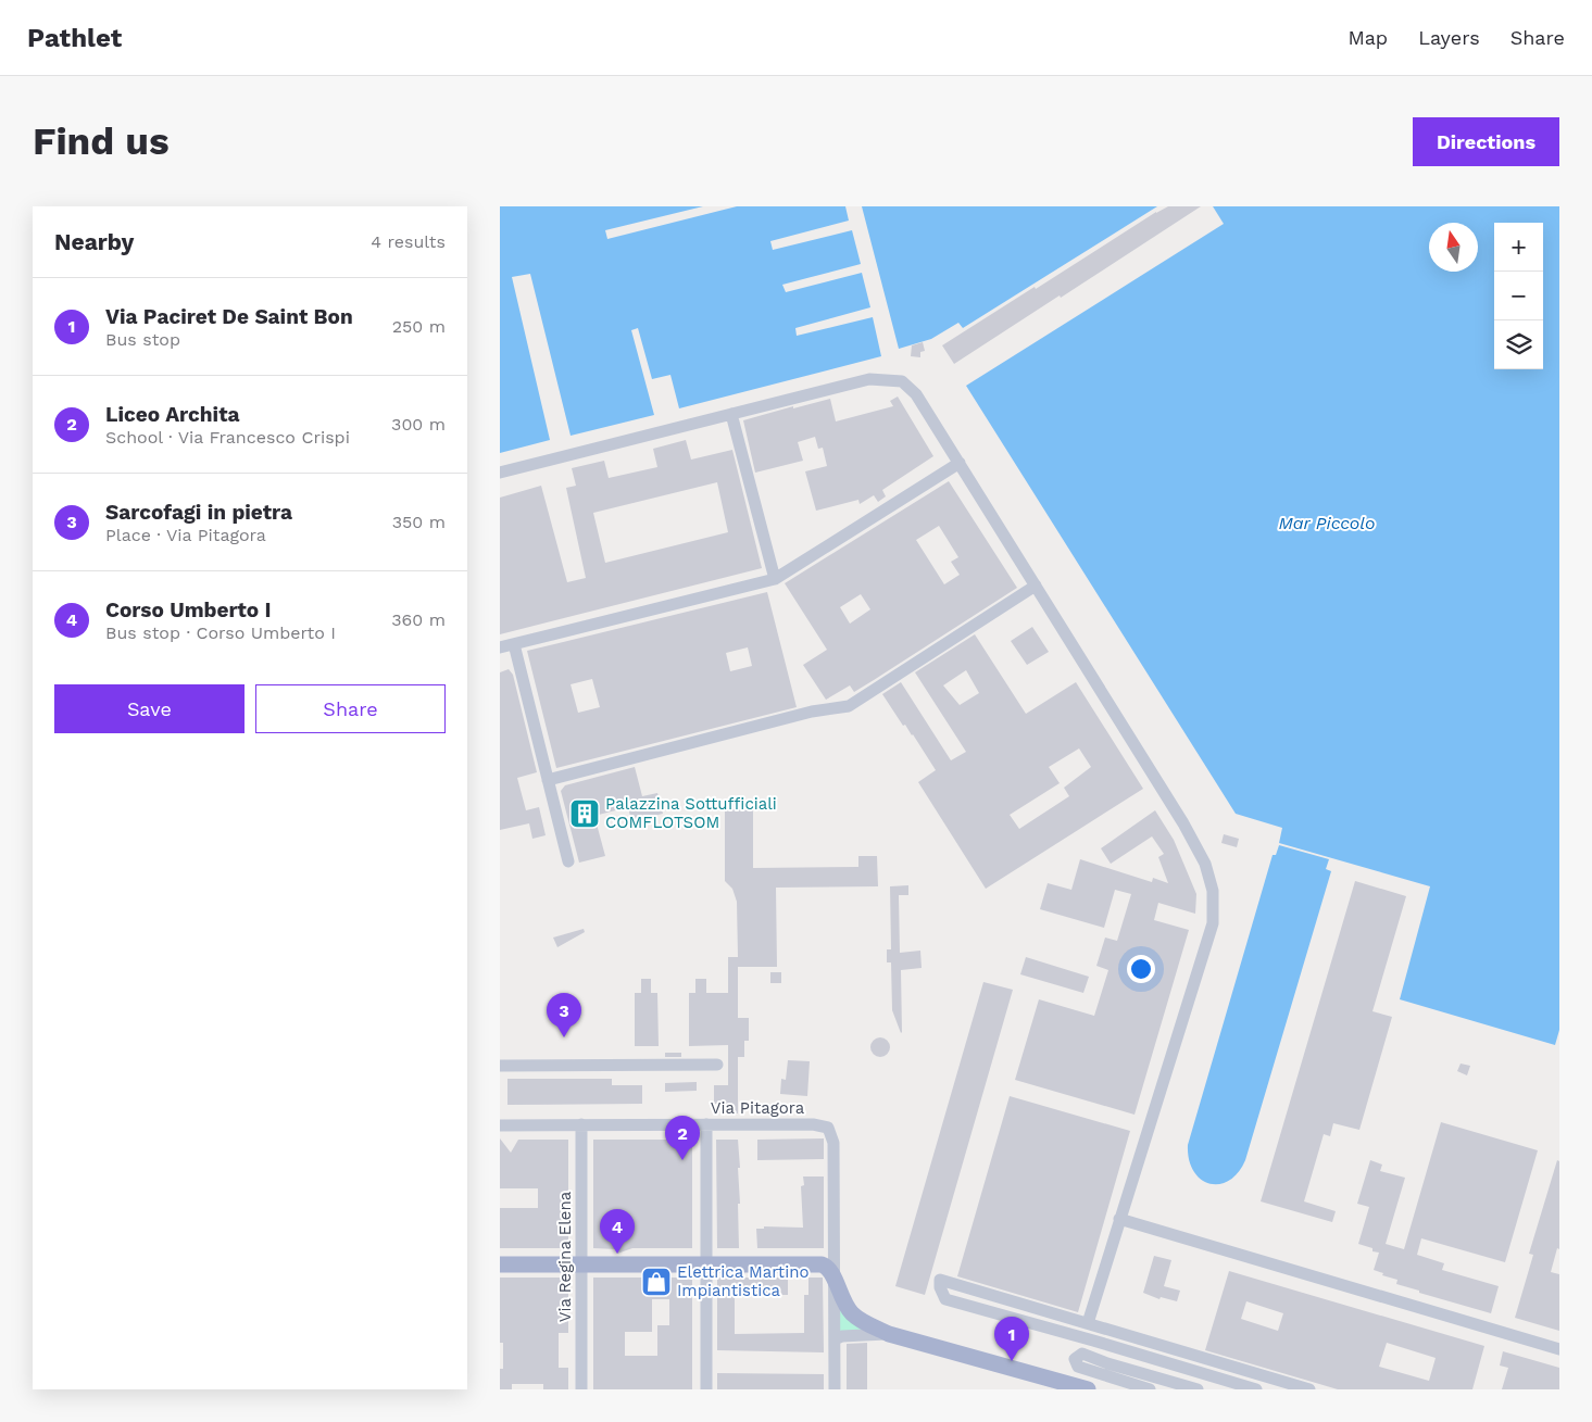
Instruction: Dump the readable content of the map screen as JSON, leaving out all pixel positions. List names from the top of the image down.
{
  "streets": {
    "street": ["Via Pitagora", "Via Regina Elena"]
  },
  "crossings": [
    ["Via Pitagora", "Via Regina Elena"]
  ],
  "water": ["Mar Piccolo"],
  "places": {
    "building": ["Palazzina Sottufficiali COMFLOTSOM"],
    "shop": ["Elettrica Martino Impiantistica"]
  },
  "north": "top",
  "page": {
    "header": "Pathlet",
    "nav": ["Map", "Layers", "Share"],
    "buttons": [
      "Directions",
      ["Save", "Share"]
    ],
    "title": "Find us",
    "heading": ["Nearby", "4 results"],
    "map_buttons": ["+", "−"],
    "list": [
      {
        "mark": "1",
        "name": "Via Paciret De Saint Bon",
        "note": "Bus stop",
        "value": "250 m"
      },
      {
        "mark": "2",
        "name": "Liceo Archita",
        "note": "School · Via Francesco Crispi",
        "value": "300 m"
      },
      {
        "mark": "3",
        "name": "Sarcofagi in pietra",
        "note": "Place · Via Pitagora",
        "value": "350 m"
      },
      {
        "mark": "4",
        "name": "Corso Umberto I",
        "note": "Bus stop · Corso Umberto I",
        "value": "360 m"
      }
    ],
    "pins": [
      "3",
      "2",
      "4",
      "1"
    ]
  }
}
